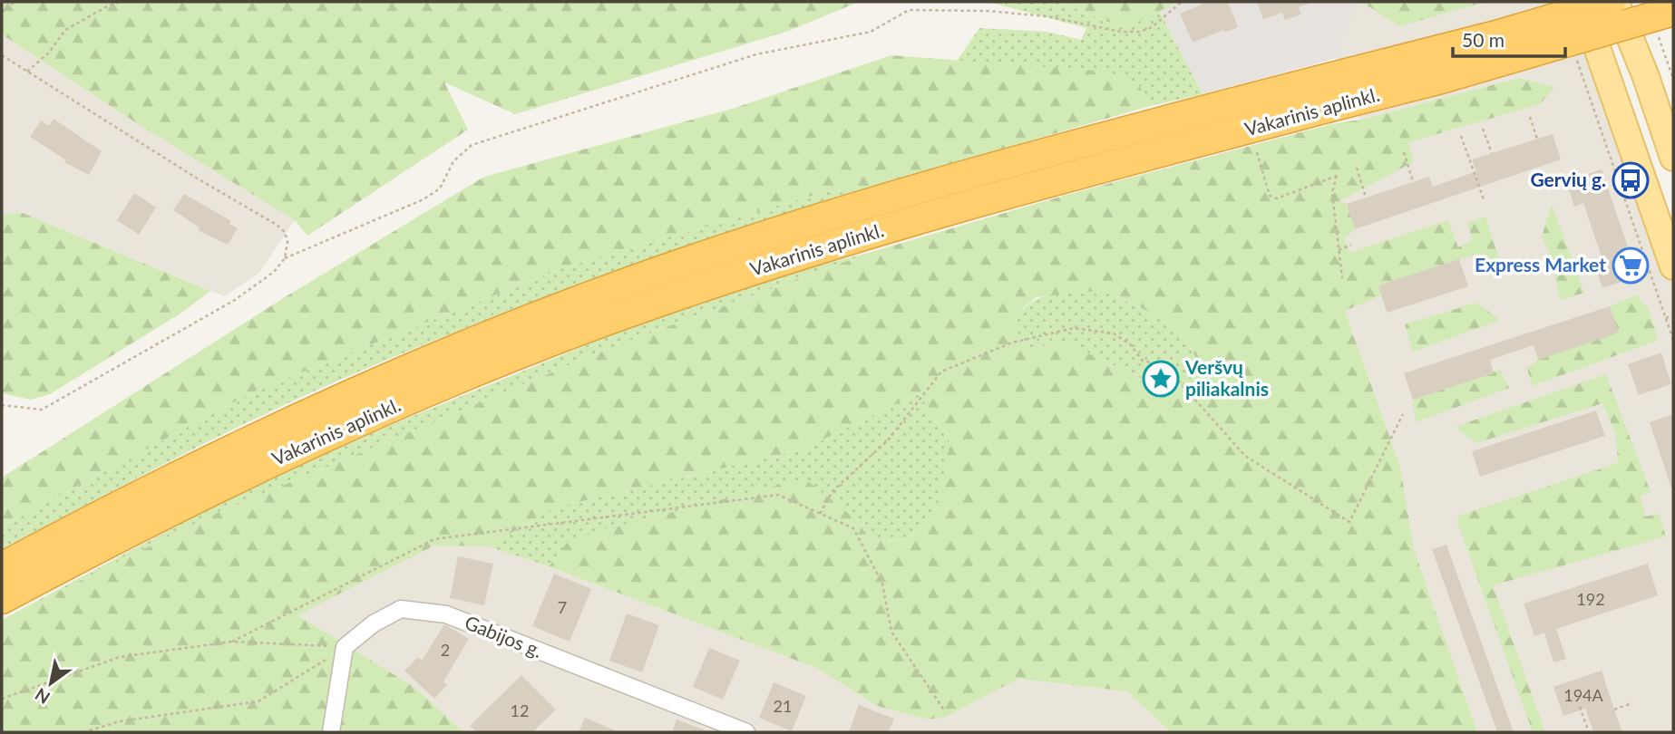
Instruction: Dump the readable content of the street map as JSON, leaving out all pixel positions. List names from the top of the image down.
{
  "streets": {
    "highway": ["Vakarinis aplinkl."],
    "street": ["Gabijos g."]
  },
  "places": {
    "bus stop": ["Gervių g."],
    "supermarket": ["Express Market"],
    "place": ["Veršvų piliakalnis"]
  },
  "house_numbers": [
    "192",
    "7",
    "2",
    "194A",
    "21",
    "12"
  ],
  "scale_bar": "50 m",
  "north": "bottom left"
}
